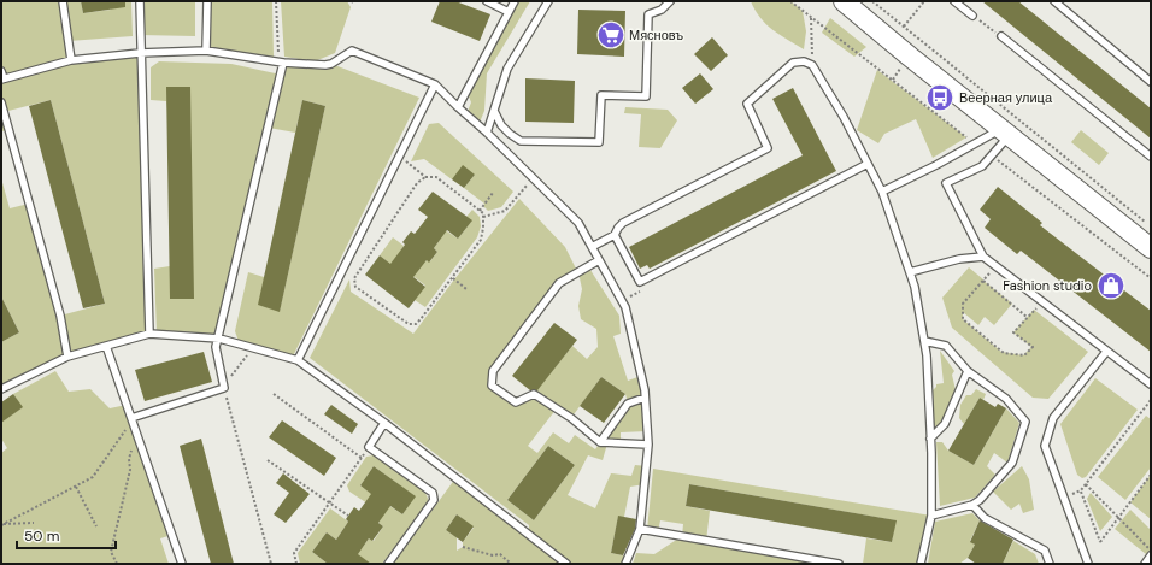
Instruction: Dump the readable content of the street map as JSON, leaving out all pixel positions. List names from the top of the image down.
{
  "places": {
    "supermarket": ["Мясновъ"],
    "bus stop": ["Веерная улица"],
    "shop": ["Fashion studio"]
  },
  "scale_bar": "50 m"
}
